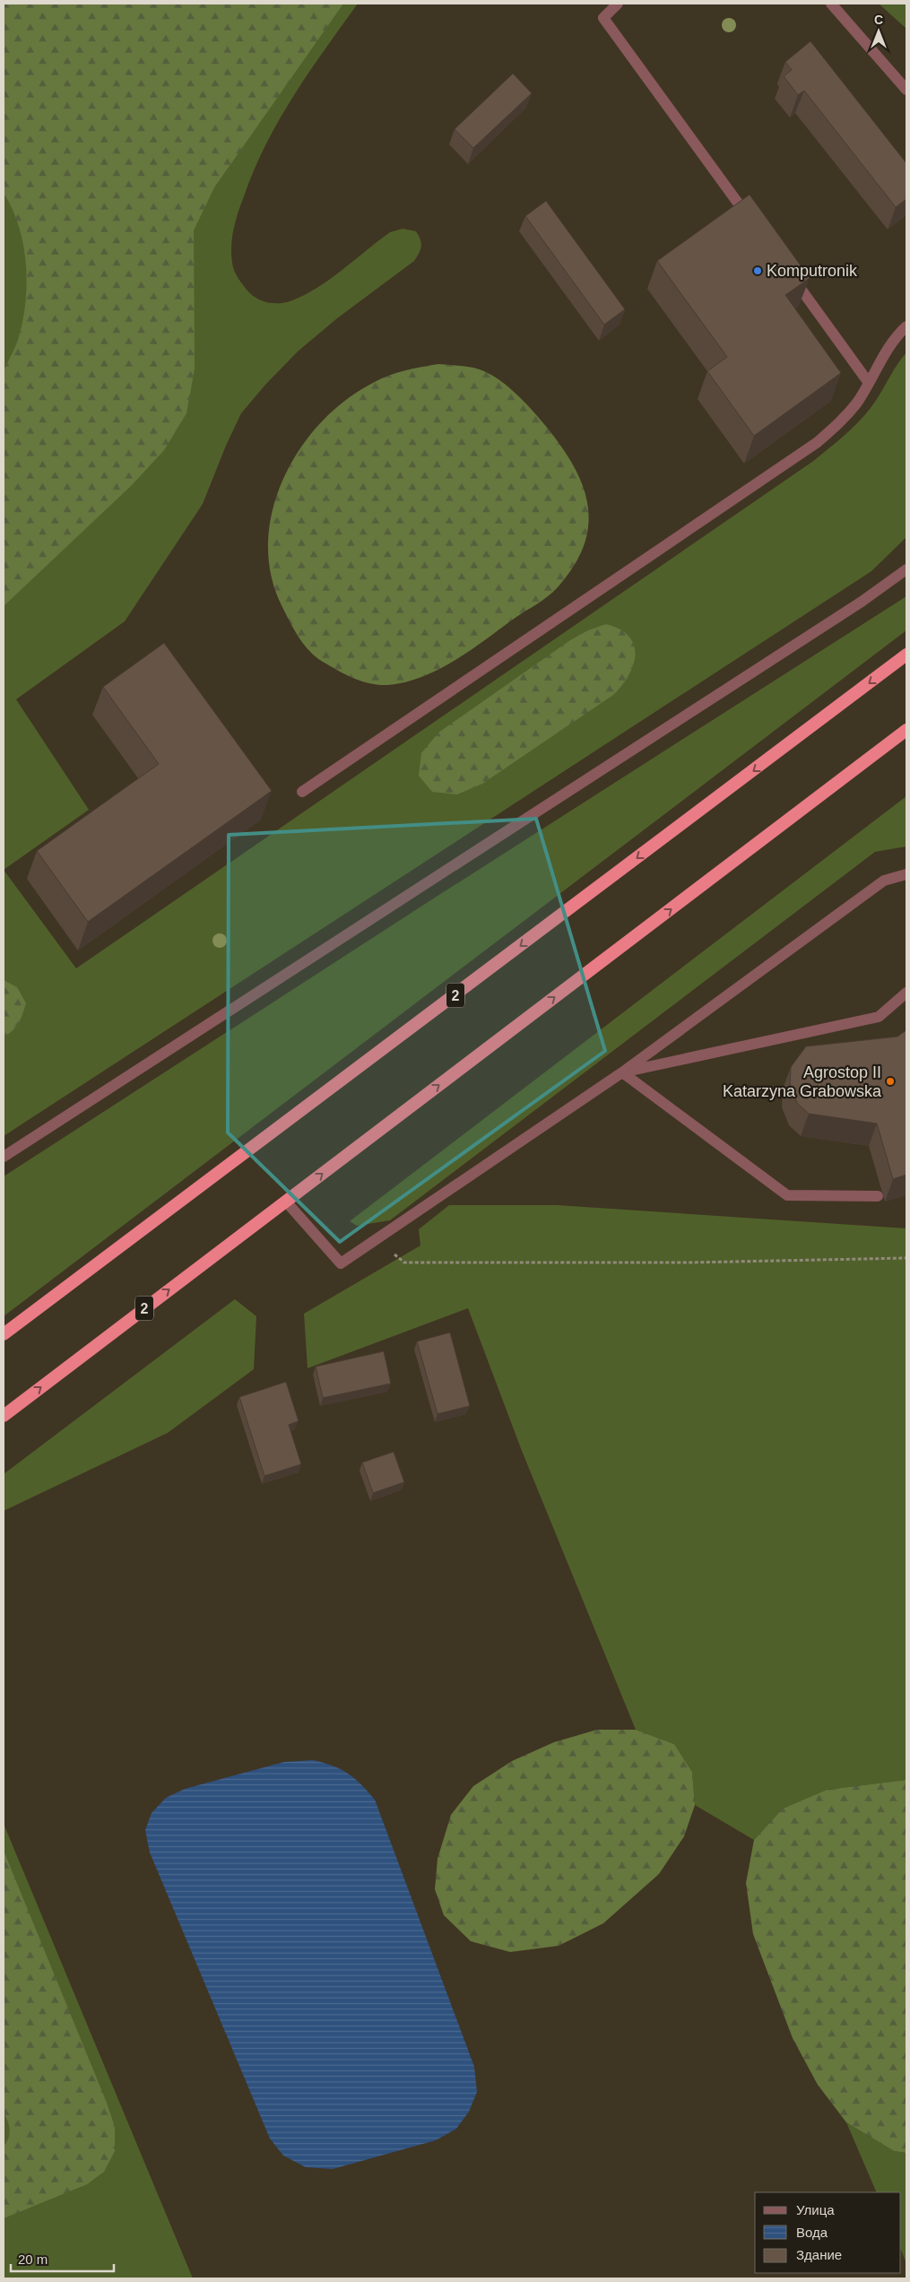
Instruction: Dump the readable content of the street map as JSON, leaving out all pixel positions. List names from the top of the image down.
{
  "streets": {
    "highway": ["2"]
  },
  "places": ["Komputronik", "Agrostop II Katarzyna Grabowska"],
  "legend": ["Улица", "Вода", "Здание"],
  "scale_bar": "20 m",
  "north": "top"
}
